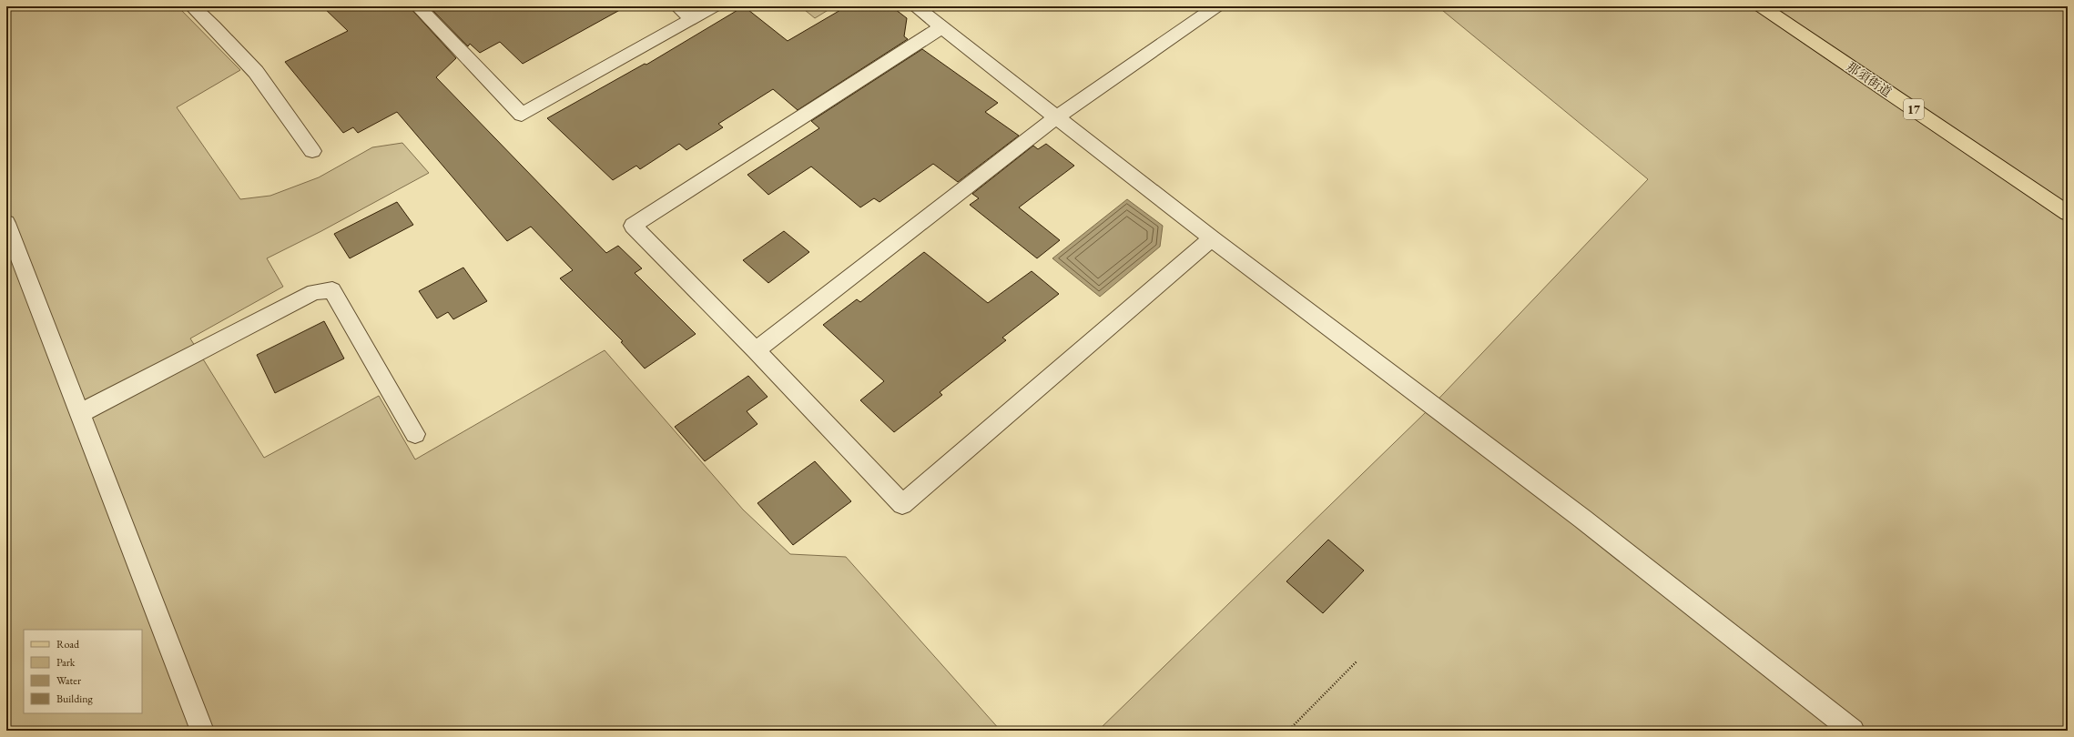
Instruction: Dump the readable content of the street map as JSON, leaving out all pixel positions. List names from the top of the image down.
{
  "streets": {
    "main road": ["那須街道", "17"]
  },
  "legend": [
    "Road",
    "Park",
    "Water",
    "Building"
  ]
}
